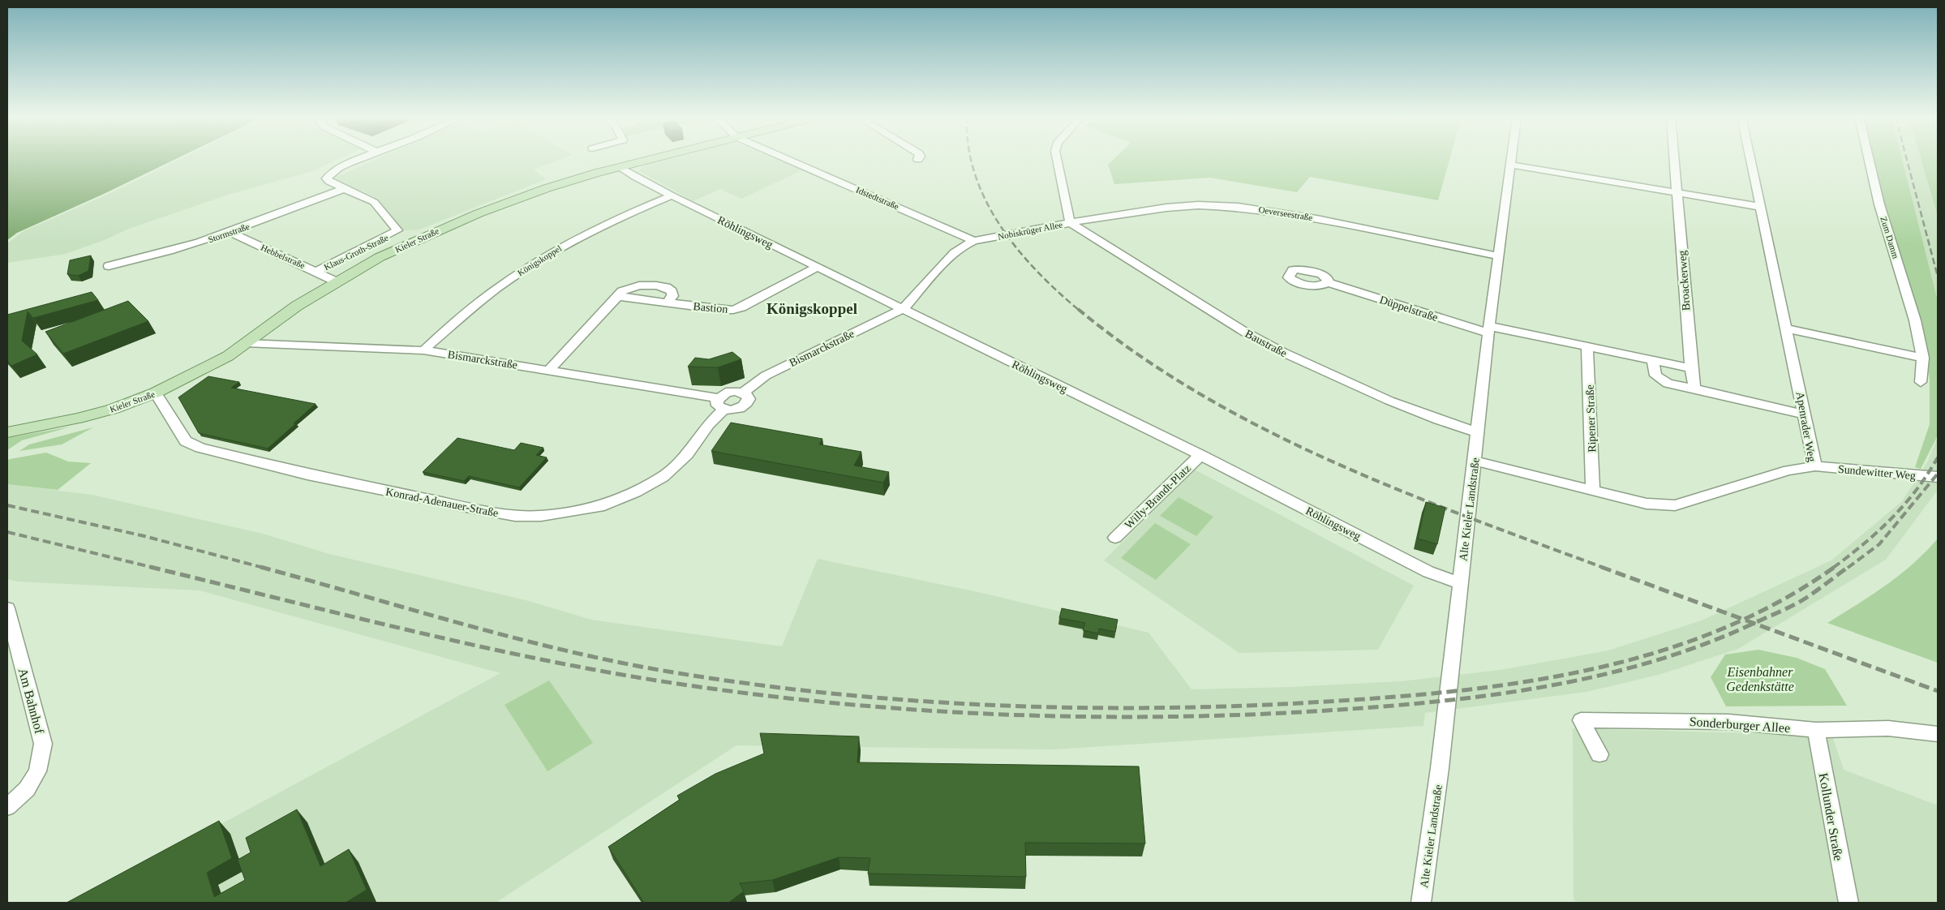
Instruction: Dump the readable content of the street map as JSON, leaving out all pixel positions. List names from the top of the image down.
{
  "streets": {
    "main road": ["Kieler Straße"],
    "street": [
      "Idstedtstraße",
      "Oeverseestraße",
      "Nobiskrüger Allee",
      "Röhlingsweg",
      "Stormstraße",
      "Zum Damm",
      "Klaus-Groth-Straße",
      "Hebbelstraße",
      "Königskoppel",
      "Broackerweg",
      "Bastion",
      "Düppelstraße",
      "Baustraße",
      "Bismarckstraße",
      "Ripener Straße",
      "Apenrader Weg",
      "Sundewitter Weg",
      "Willy-Brandt-Platz",
      "Konrad-Adenauer-Straße",
      "Alte Kieler Landstraße",
      "Am Bahnhof",
      "Sonderburger Allee",
      "Kollunder Straße"
    ]
  },
  "crossings": [
    ["Idstedtstraße", "Nobiskrüger Allee"],
    ["Oeverseestraße", "Nobiskrüger Allee"],
    ["Oeverseestraße", "Baustraße"],
    ["Oeverseestraße", "Alte Kieler Landstraße"],
    ["Nobiskrüger Allee", "Röhlingsweg"],
    ["Nobiskrüger Allee", "Baustraße"],
    ["Nobiskrüger Allee", "Bismarckstraße"],
    ["Röhlingsweg", "Kieler Straße"],
    ["Röhlingsweg", "Königskoppel"],
    ["Röhlingsweg", "Bastion"],
    ["Röhlingsweg", "Bismarckstraße"],
    ["Röhlingsweg", "Willy-Brandt-Platz"],
    ["Röhlingsweg", "Alte Kieler Landstraße"],
    ["Stormstraße", "Klaus-Groth-Straße"],
    ["Stormstraße", "Hebbelstraße"],
    ["Kieler Straße", "Hebbelstraße"],
    ["Kieler Straße", "Bismarckstraße"],
    ["Kieler Straße", "Konrad-Adenauer-Straße"],
    ["Klaus-Groth-Straße", "Hebbelstraße"],
    ["Königskoppel", "Bismarckstraße"],
    ["Düppelstraße", "Alte Kieler Landstraße"],
    ["Baustraße", "Alte Kieler Landstraße"],
    ["Bismarckstraße", "Konrad-Adenauer-Straße"],
    ["Ripener Straße", "Apenrader Weg"],
    ["Apenrader Weg", "Sundewitter Weg"],
    ["Apenrader Weg", "Alte Kieler Landstraße"],
    ["Sonderburger Allee", "Kollunder Straße"]
  ],
  "districts": ["Königskoppel"],
  "parks": ["Eisenbahner Gedenkstätte"]
}
